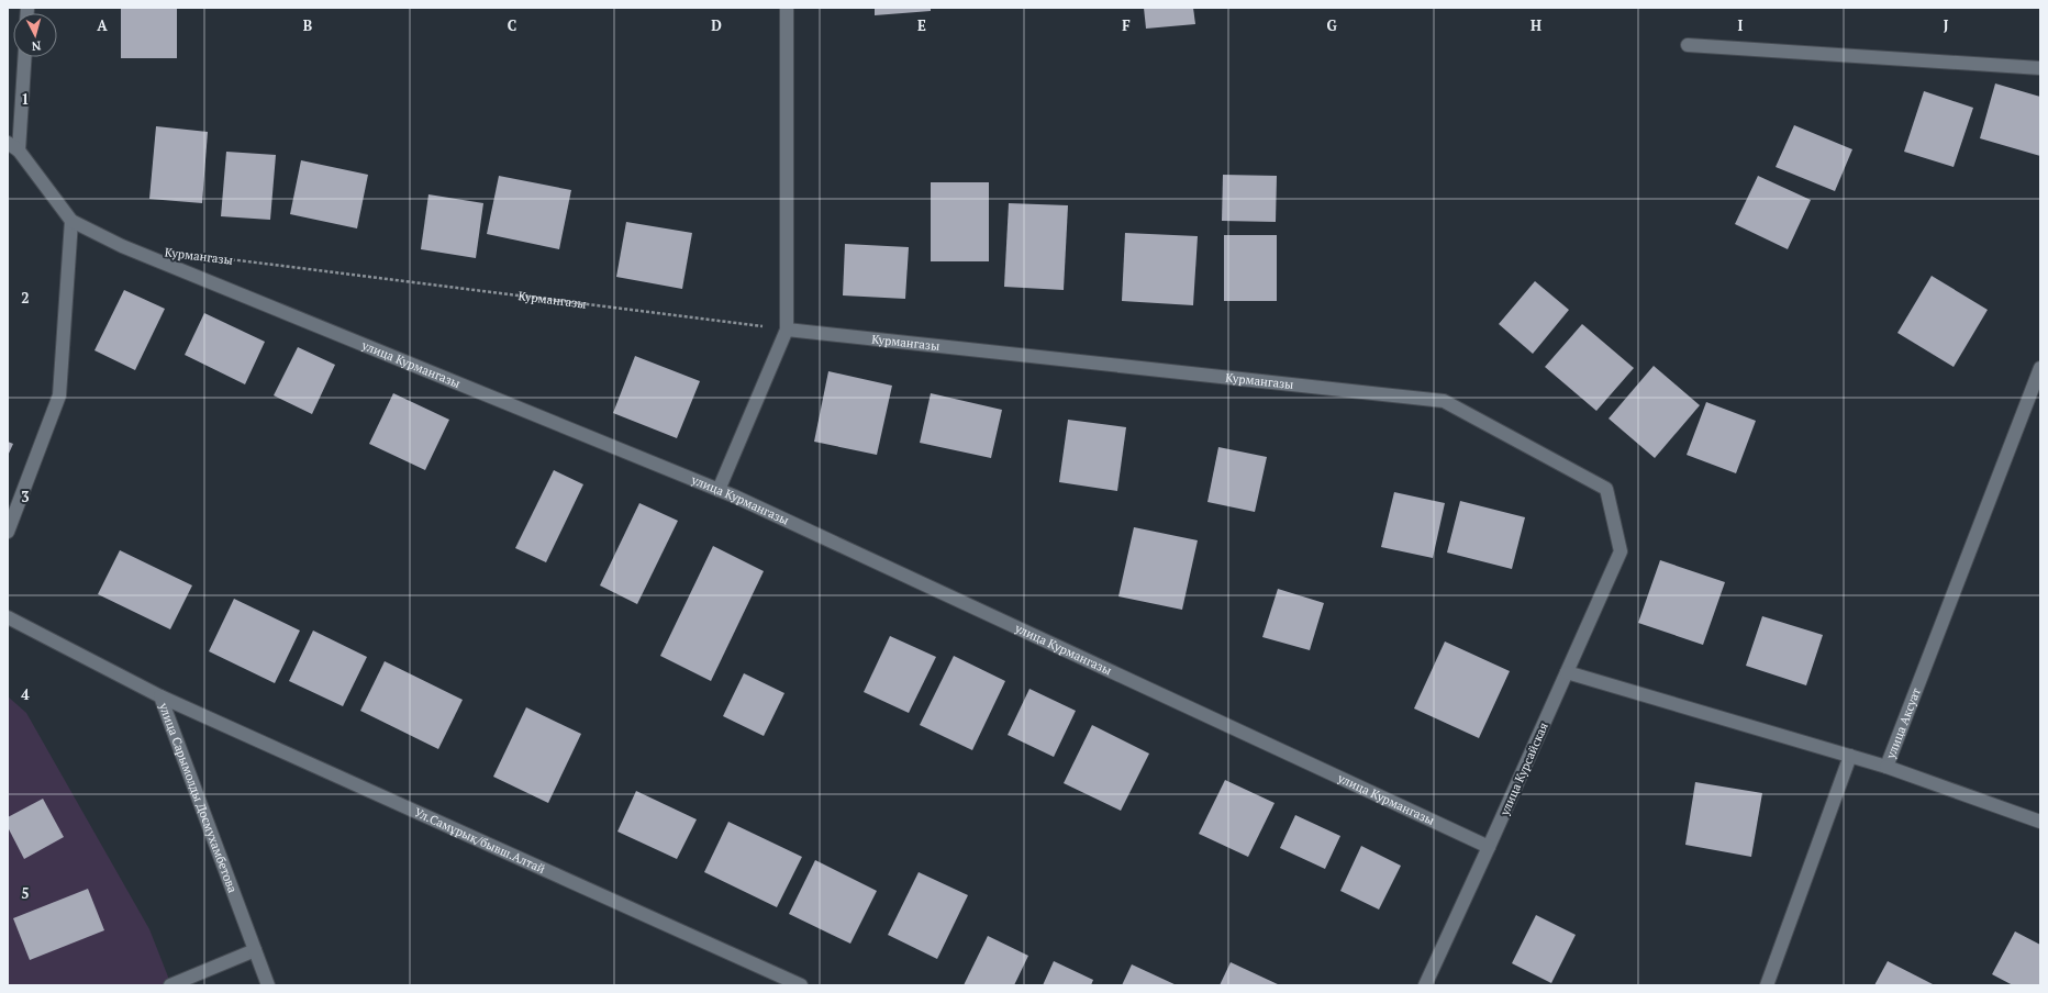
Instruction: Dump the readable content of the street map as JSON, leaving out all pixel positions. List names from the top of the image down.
{
  "streets": {
    "street": [
      "Курмангазы",
      "улица Курмангазы",
      "улица Аксуат",
      "улица Курсайская",
      "улица Сарымолды Досмухамбетова",
      "Ул.Самұрық/бывш.Алтай"
    ]
  },
  "crossings": [
    ["Курмангазы", "улица Курсайская"],
    ["улица Курмангазы", "улица Курсайская"],
    ["улица Аксуат", "улица Курсайская"],
    ["улица Сарымолды Досмухамбетова", "Ул.Самұрық/бывш.Алтай"]
  ],
  "north": "bottom",
  "grid": {
    "columns": [
      "A",
      "B",
      "C",
      "D",
      "E",
      "F",
      "G",
      "H",
      "I",
      "J"
    ],
    "rows": [
      "1",
      "2",
      "3",
      "4",
      "5"
    ]
  }
}
